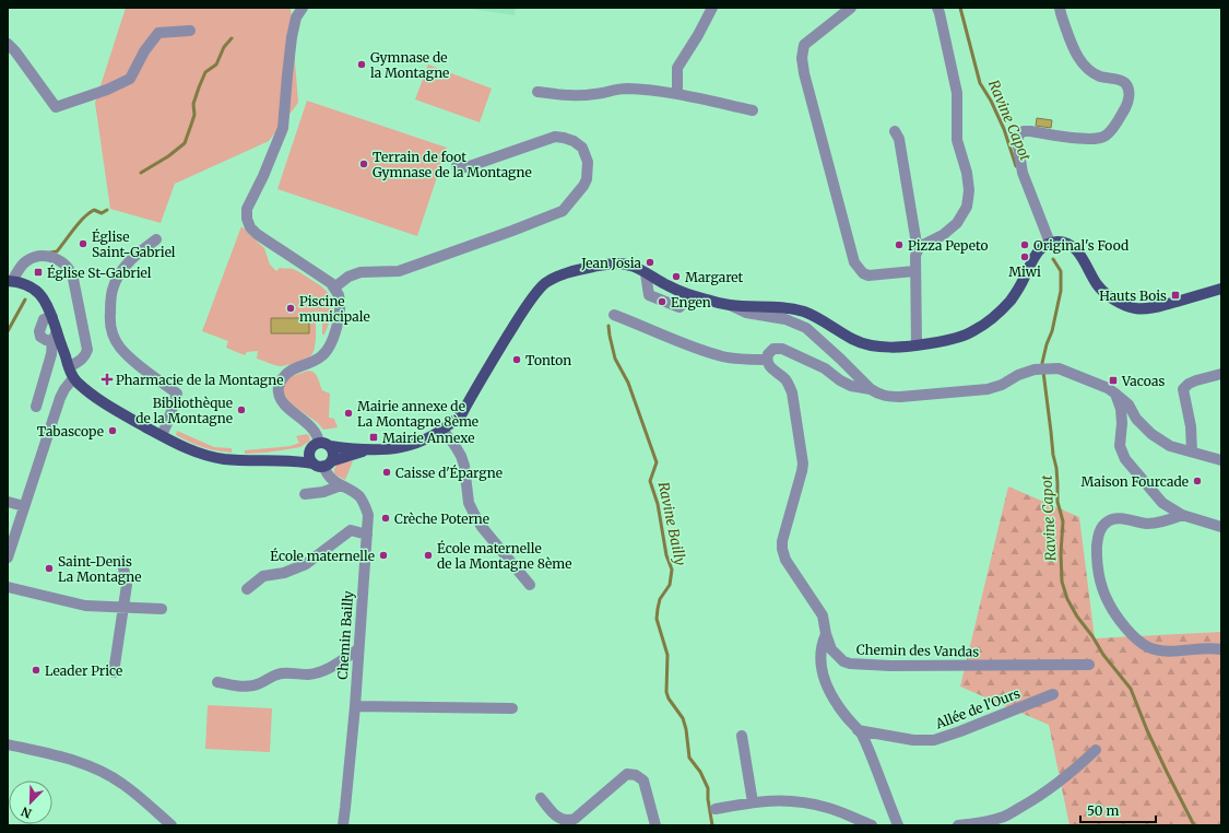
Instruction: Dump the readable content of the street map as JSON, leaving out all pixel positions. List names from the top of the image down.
{
  "streets": {
    "street": ["Chemin Bailly", "Chemin des Vandas", "Allée de l'Ours"]
  },
  "water": ["Ravine Capot", "Ravine Bailly"],
  "places": {
    "other": [
      "Gymnase de la Montagne",
      "Terrain de foot Gymnase de la Montagne",
      "Église Saint-Gabriel",
      "Pizza Pepeto",
      "Original's Food",
      "Miwi",
      "Jean Josia",
      "Margaret",
      "Engen",
      "Piscine municipale",
      "Tonton",
      "Bibliothèque de la Montagne",
      "Mairie annexe de La Montagne 8ème",
      "Tabascope",
      "Caisse d'Épargne",
      "Maison Fourcade",
      "Crèche Poterne",
      "École maternelle",
      "École maternelle de la Montagne 8ème",
      "Saint-Denis La Montagne",
      "Leader Price"
    ],
    "transit": [
      "Église St-Gabriel",
      "Hauts Bois",
      "Vacoas",
      "Mairie Annexe"
    ],
    "health": ["Pharmacie de la Montagne"]
  },
  "scale_bar": "50 m",
  "north": "bottom left"
}
